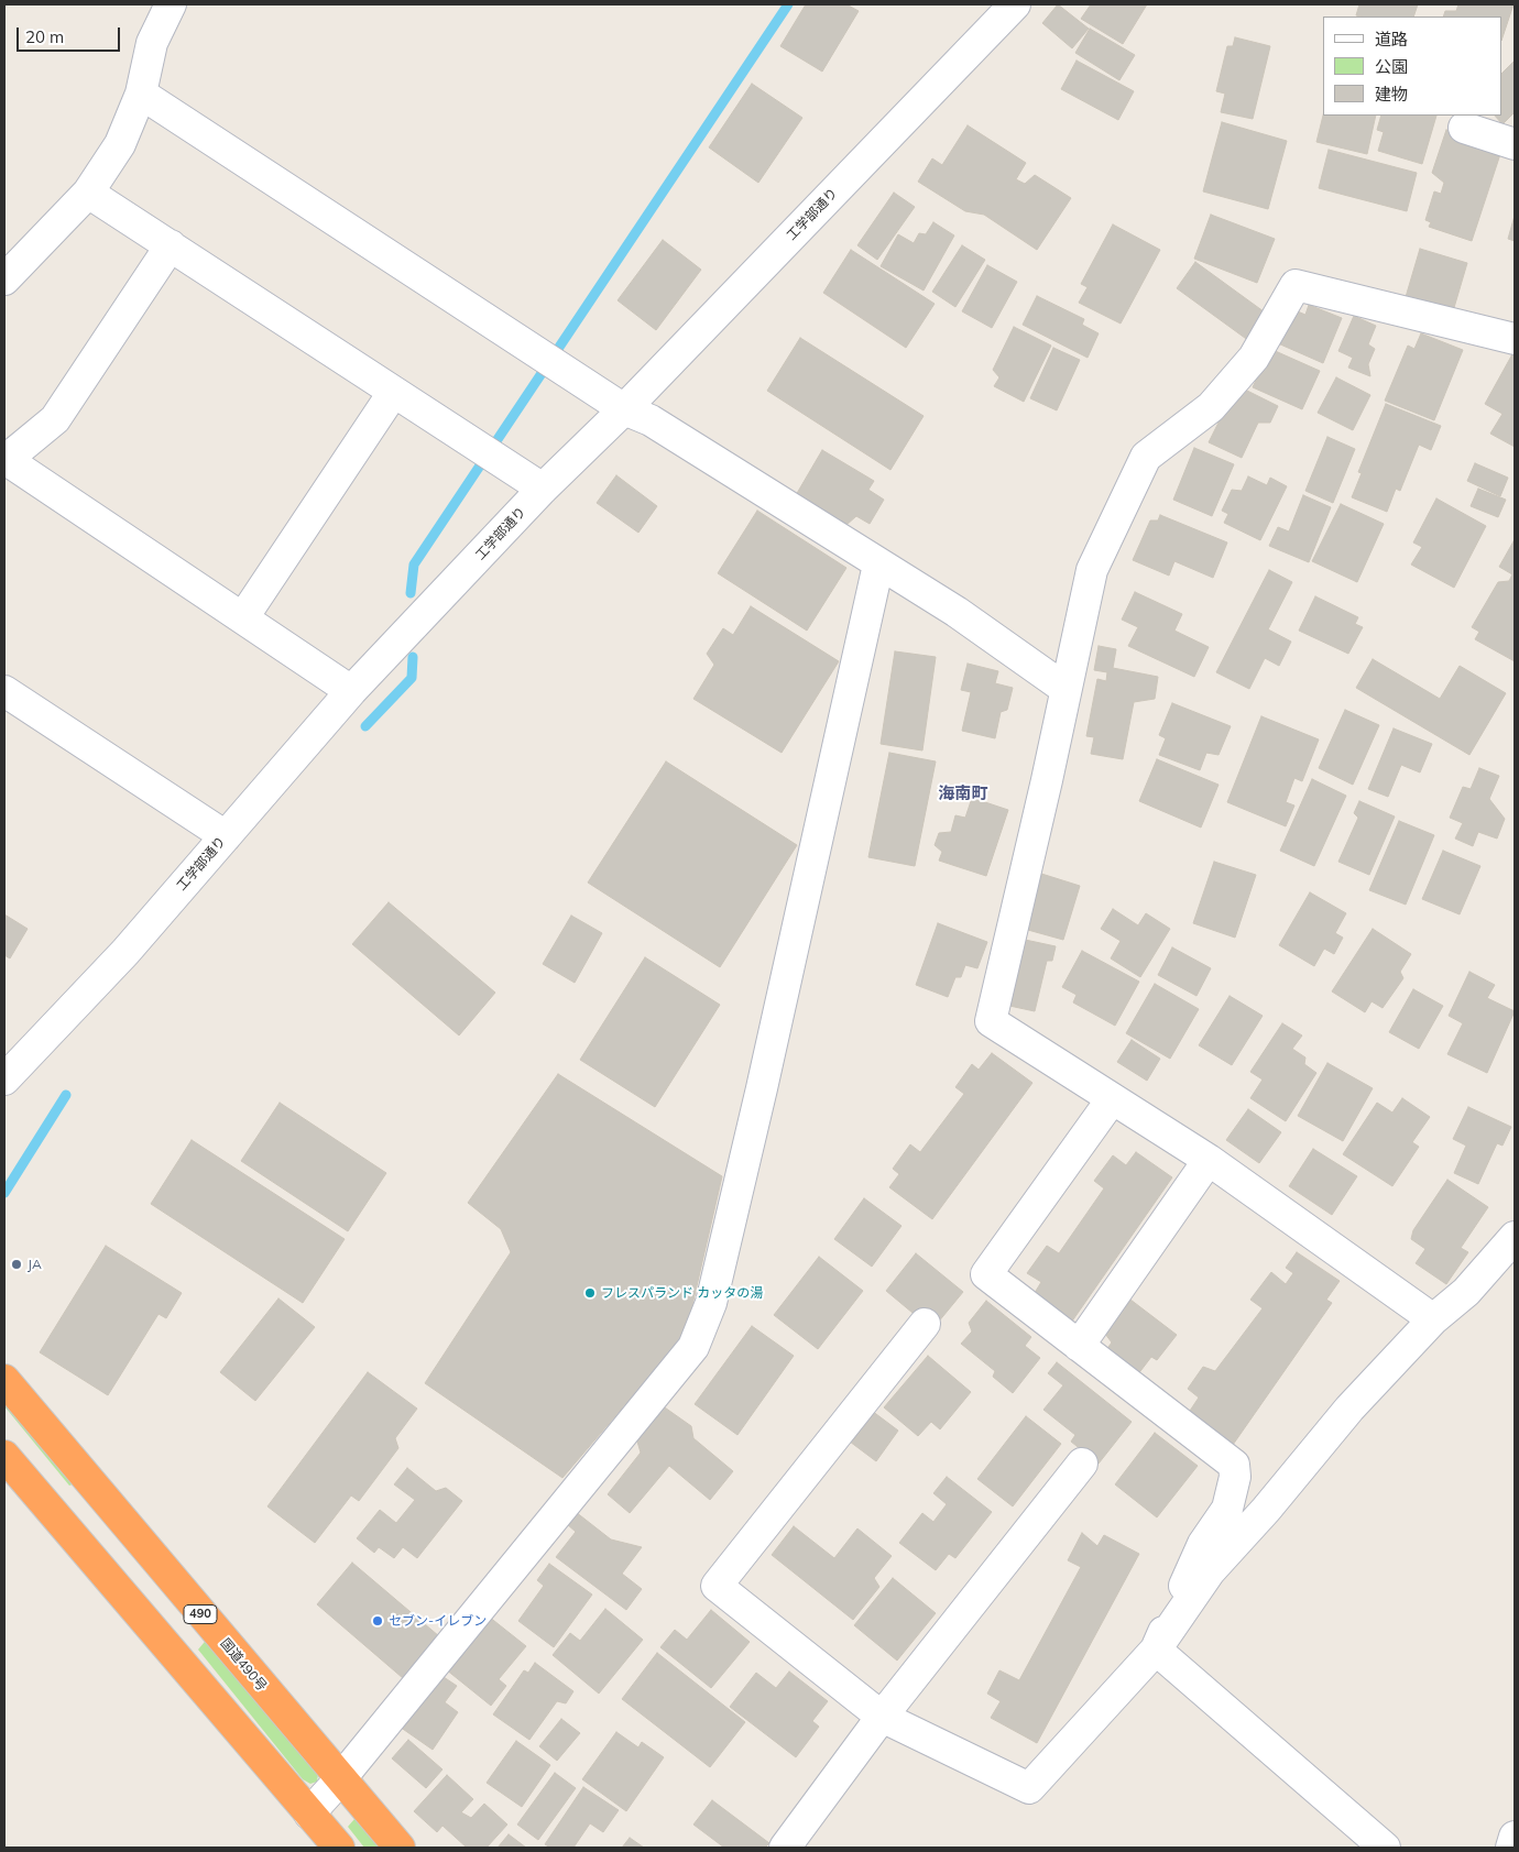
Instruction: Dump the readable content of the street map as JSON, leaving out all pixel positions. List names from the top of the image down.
{
  "streets": {
    "highway": ["490", "国道490号"],
    "street": ["工学部通り"]
  },
  "districts": ["海南町"],
  "places": ["JA", "フレスパランド カッタの湯", "セブン-イレブン"],
  "legend": ["道路", "公園", "建物"],
  "scale_bar": "20 m"
}
